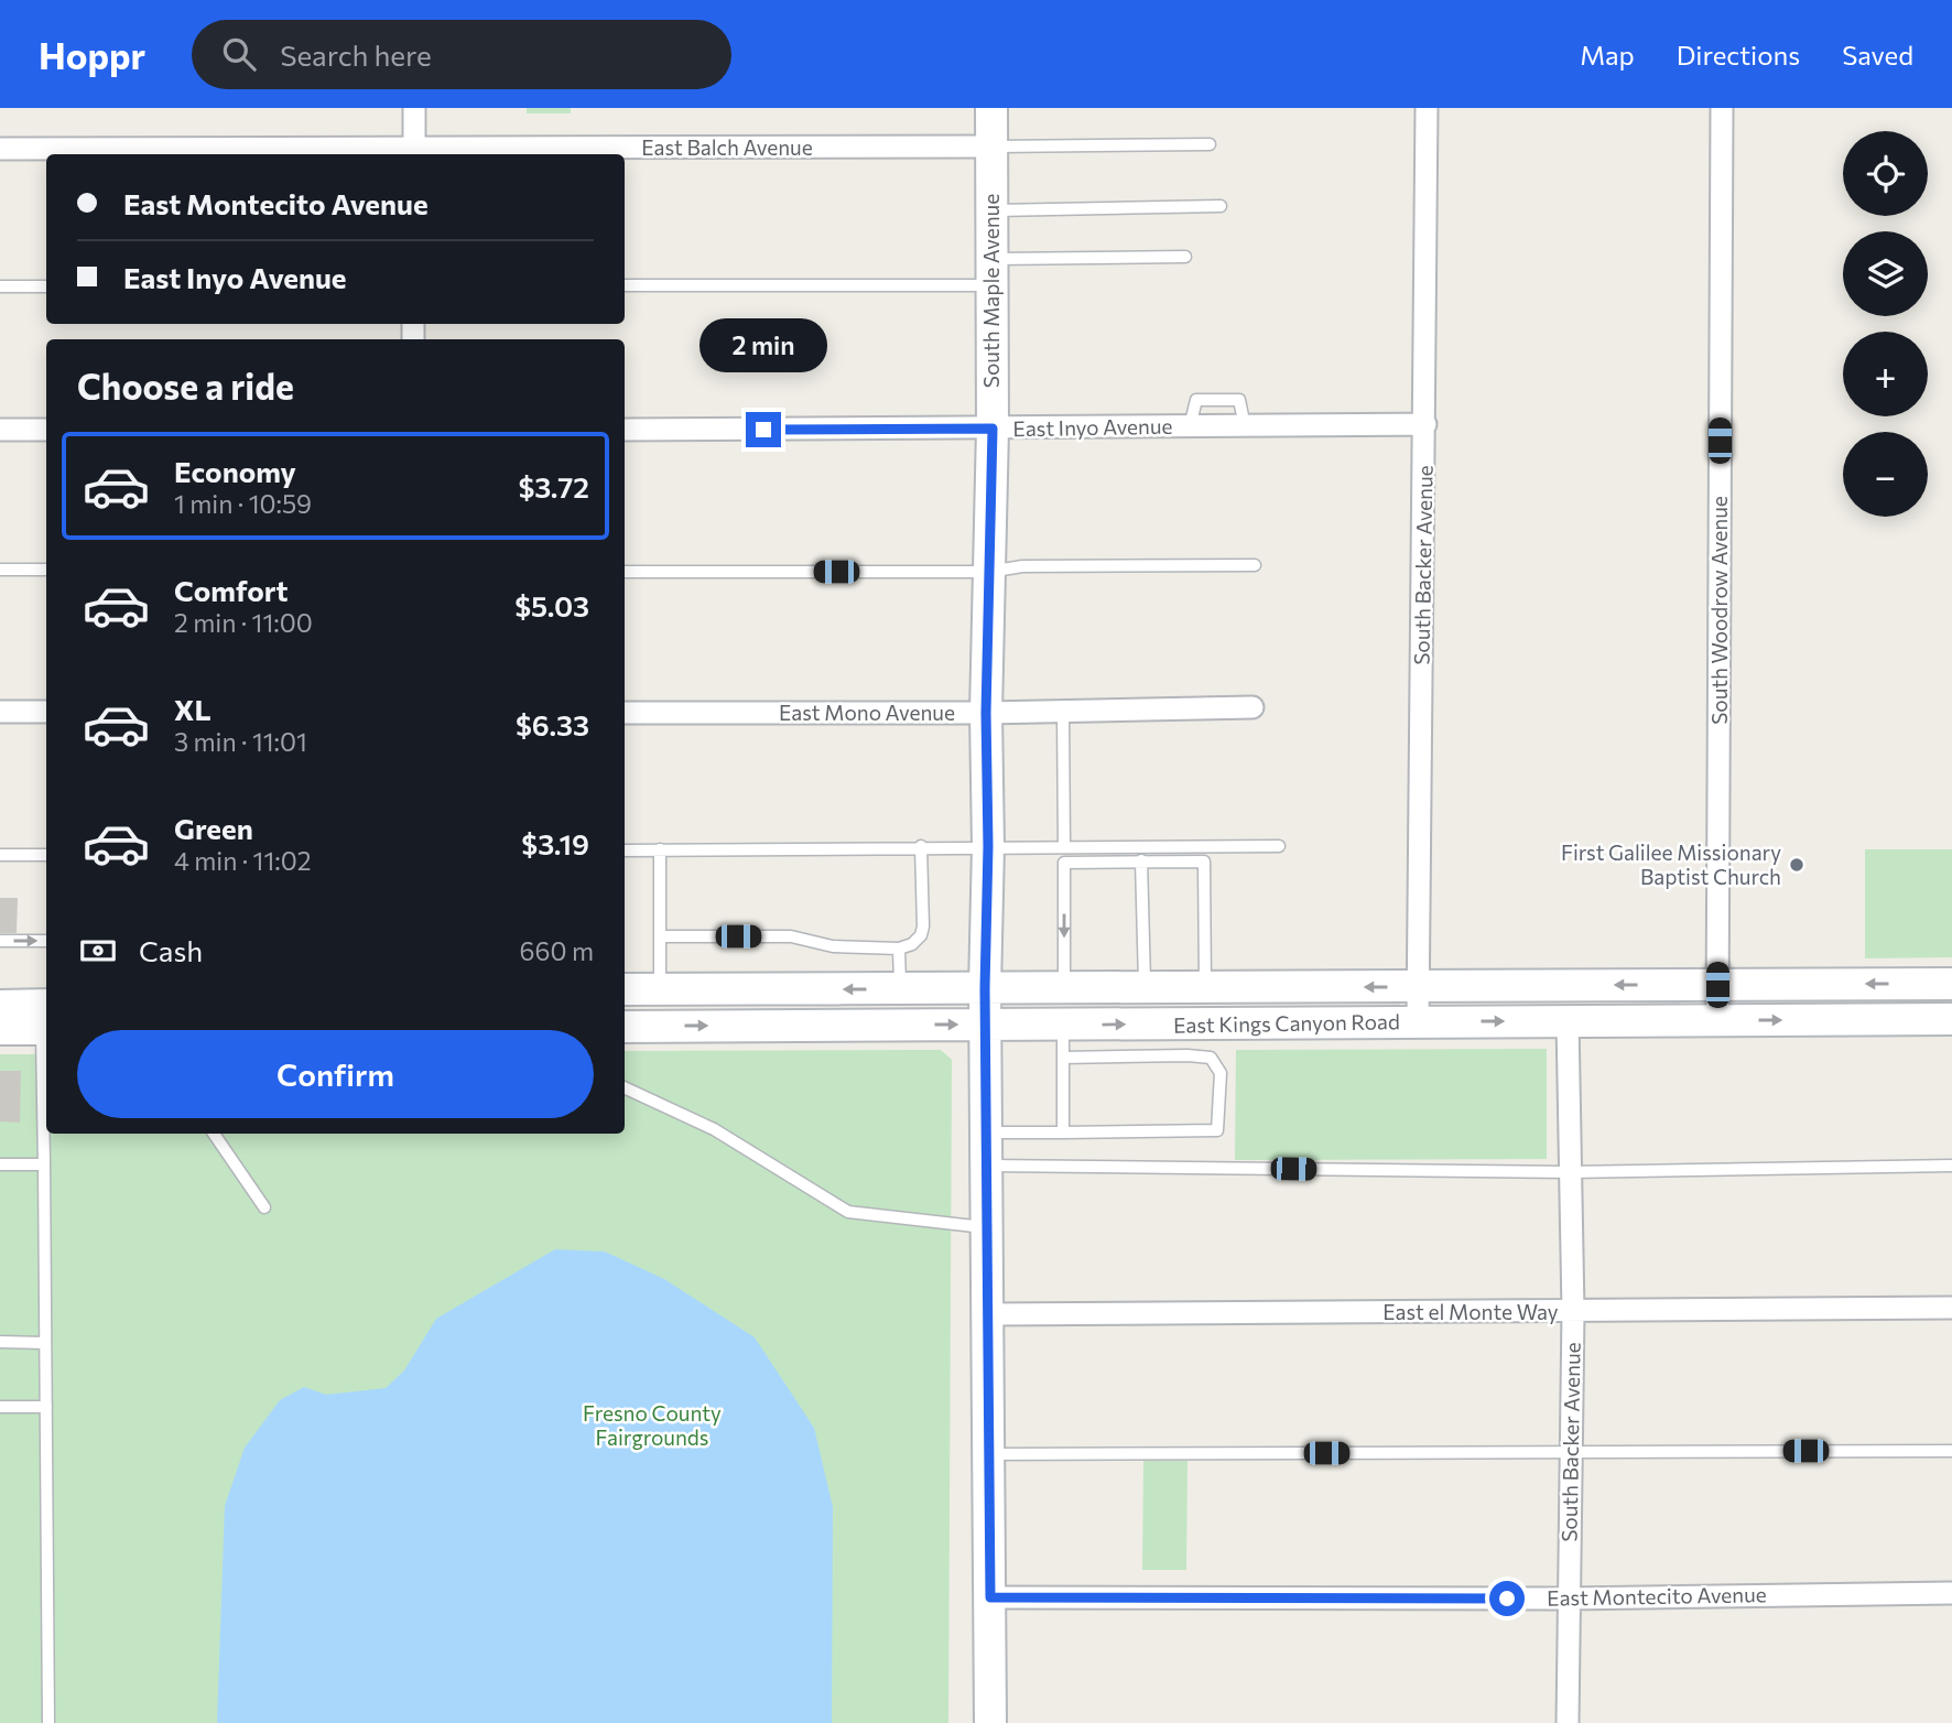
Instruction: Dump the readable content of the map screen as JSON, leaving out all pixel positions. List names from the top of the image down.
{
  "streets": {
    "main road": ["South Maple Avenue", "East Kings Canyon Road"],
    "street": [
      "East Balch Avenue",
      "East Inyo Avenue",
      "South Backer Avenue",
      "South Woodrow Avenue",
      "East Mono Avenue",
      "East el Monte Way",
      "East Montecito Avenue"
    ]
  },
  "crossings": [
    ["East Balch Avenue", "South Maple Avenue"],
    ["South Maple Avenue", "East Inyo Avenue"],
    ["South Maple Avenue", "East Mono Avenue"],
    ["South Maple Avenue", "East Kings Canyon Road"],
    ["South Maple Avenue", "East el Monte Way"],
    ["South Maple Avenue", "East Montecito Avenue"],
    ["East Inyo Avenue", "South Backer Avenue"],
    ["South Backer Avenue", "East Kings Canyon Road"],
    ["South Backer Avenue", "East el Monte Way"],
    ["South Backer Avenue", "East Montecito Avenue"],
    ["South Woodrow Avenue", "East Kings Canyon Road"]
  ],
  "parks": ["Fresno County Fairgrounds"],
  "places": ["First Galilee Missionary Baptist Church"],
  "page": {
    "header": "Hoppr",
    "search": "Search here",
    "nav": ["Map", "Directions", "Saved"],
    "map_buttons": ["+", "−"],
    "banner": ["East Montecito Avenue", "East Inyo Avenue"],
    "bubble": "2 min",
    "heading": "Choose a ride",
    "list": [
      {
        "name": "Economy",
        "note": "1 min · 10:59",
        "value": "$3.72"
      },
      {
        "name": "Comfort",
        "note": "2 min · 11:00",
        "value": "$5.03"
      },
      {
        "name": "XL",
        "note": "3 min · 11:01",
        "value": "$6.33"
      },
      {
        "name": "Green",
        "note": "4 min · 11:02",
        "value": "$3.19"
      }
    ],
    "pay": ["Cash", "660 m"],
    "buttons": "Confirm"
  }
}
